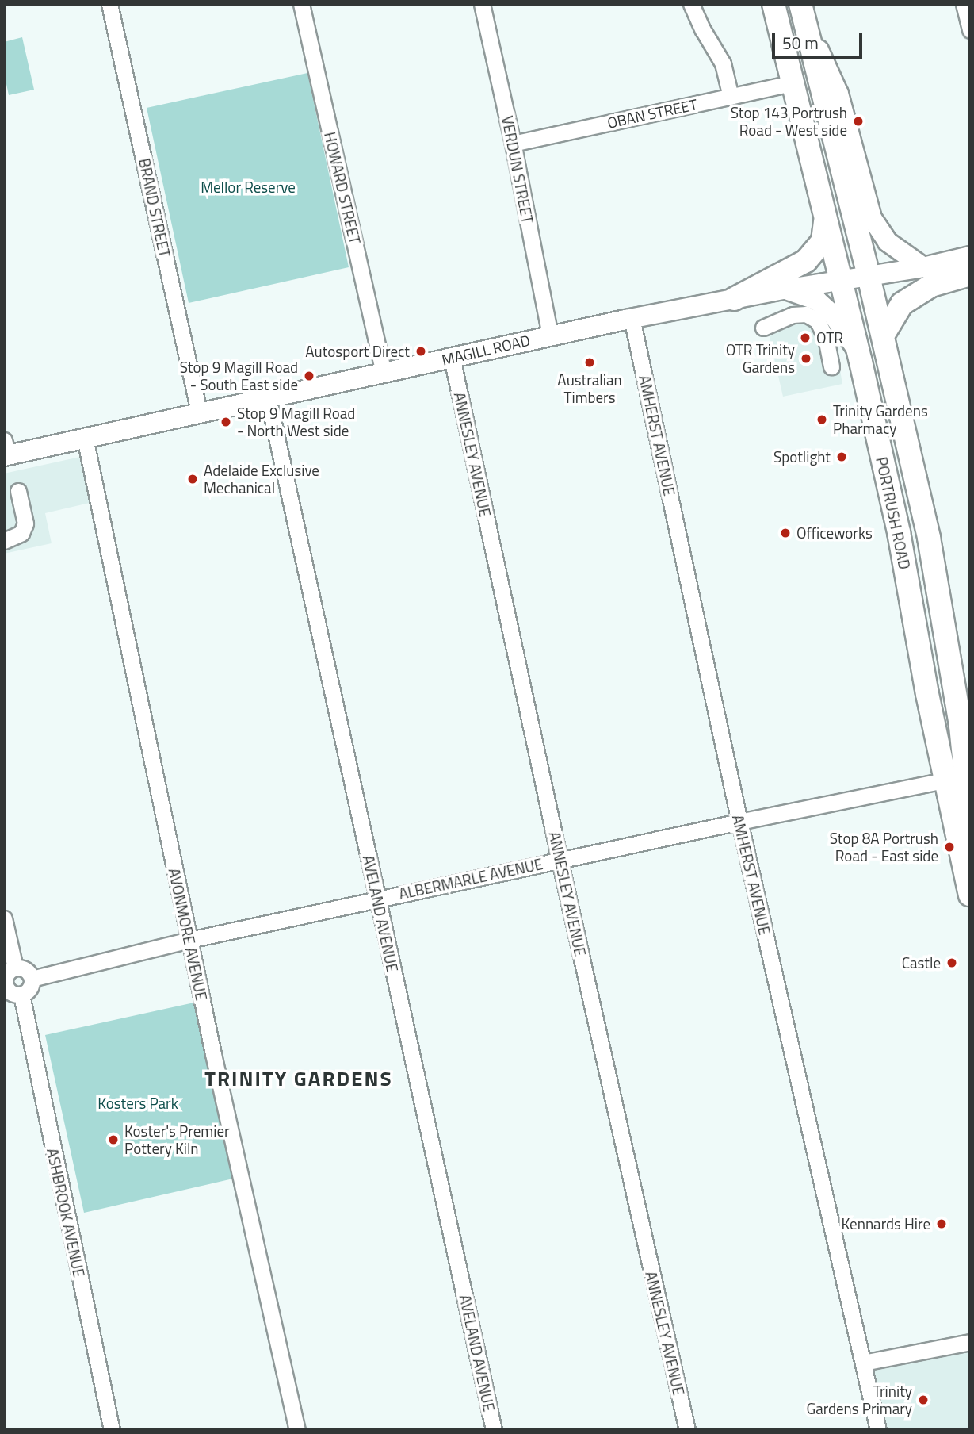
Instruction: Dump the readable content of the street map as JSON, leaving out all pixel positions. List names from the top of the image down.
{
  "streets": {
    "highway": ["PORTRUSH ROAD"],
    "main road": ["MAGILL ROAD"],
    "street": [
      "OBAN STREET",
      "VERDUN STREET",
      "HOWARD STREET",
      "BRAND STREET",
      "AMHERST AVENUE",
      "ANNESLEY AVENUE",
      "ALBERMARLE AVENUE",
      "AVELAND AVENUE",
      "AVONMORE AVENUE",
      "ASHBROOK AVENUE"
    ]
  },
  "crossings": [
    ["OBAN STREET", "VERDUN STREET"],
    ["OBAN STREET", "PORTRUSH ROAD"],
    ["VERDUN STREET", "MAGILL ROAD"],
    ["HOWARD STREET", "MAGILL ROAD"],
    ["BRAND STREET", "MAGILL ROAD"],
    ["MAGILL ROAD", "AMHERST AVENUE"],
    ["MAGILL ROAD", "ANNESLEY AVENUE"],
    ["MAGILL ROAD", "PORTRUSH ROAD"],
    ["MAGILL ROAD", "AVELAND AVENUE"],
    ["MAGILL ROAD", "AVONMORE AVENUE"],
    ["AMHERST AVENUE", "ALBERMARLE AVENUE"],
    ["ANNESLEY AVENUE", "ALBERMARLE AVENUE"],
    ["PORTRUSH ROAD", "ALBERMARLE AVENUE"],
    ["ALBERMARLE AVENUE", "AVELAND AVENUE"],
    ["ALBERMARLE AVENUE", "AVONMORE AVENUE"],
    ["ALBERMARLE AVENUE", "ASHBROOK AVENUE"]
  ],
  "districts": ["TRINITY GARDENS"],
  "parks": ["Mellor Reserve", "Kosters Park"],
  "places": [
    "Stop 143 Portrush Road - West side",
    "OTR",
    "Autosport Direct",
    "OTR Trinity Gardens",
    "Australian Timbers",
    "Stop 9 Magill Road - South East side",
    "Trinity Gardens Pharmacy",
    "Stop 9 Magill Road - North West side",
    "Spotlight",
    "Adelaide Exclusive Mechanical",
    "Officeworks",
    "Stop 8A Portrush Road - East side",
    "Castle",
    "Koster's Premier Pottery Kiln",
    "Kennards Hire",
    "Trinity Gardens Primary"
  ],
  "scale_bar": "50 m"
}
